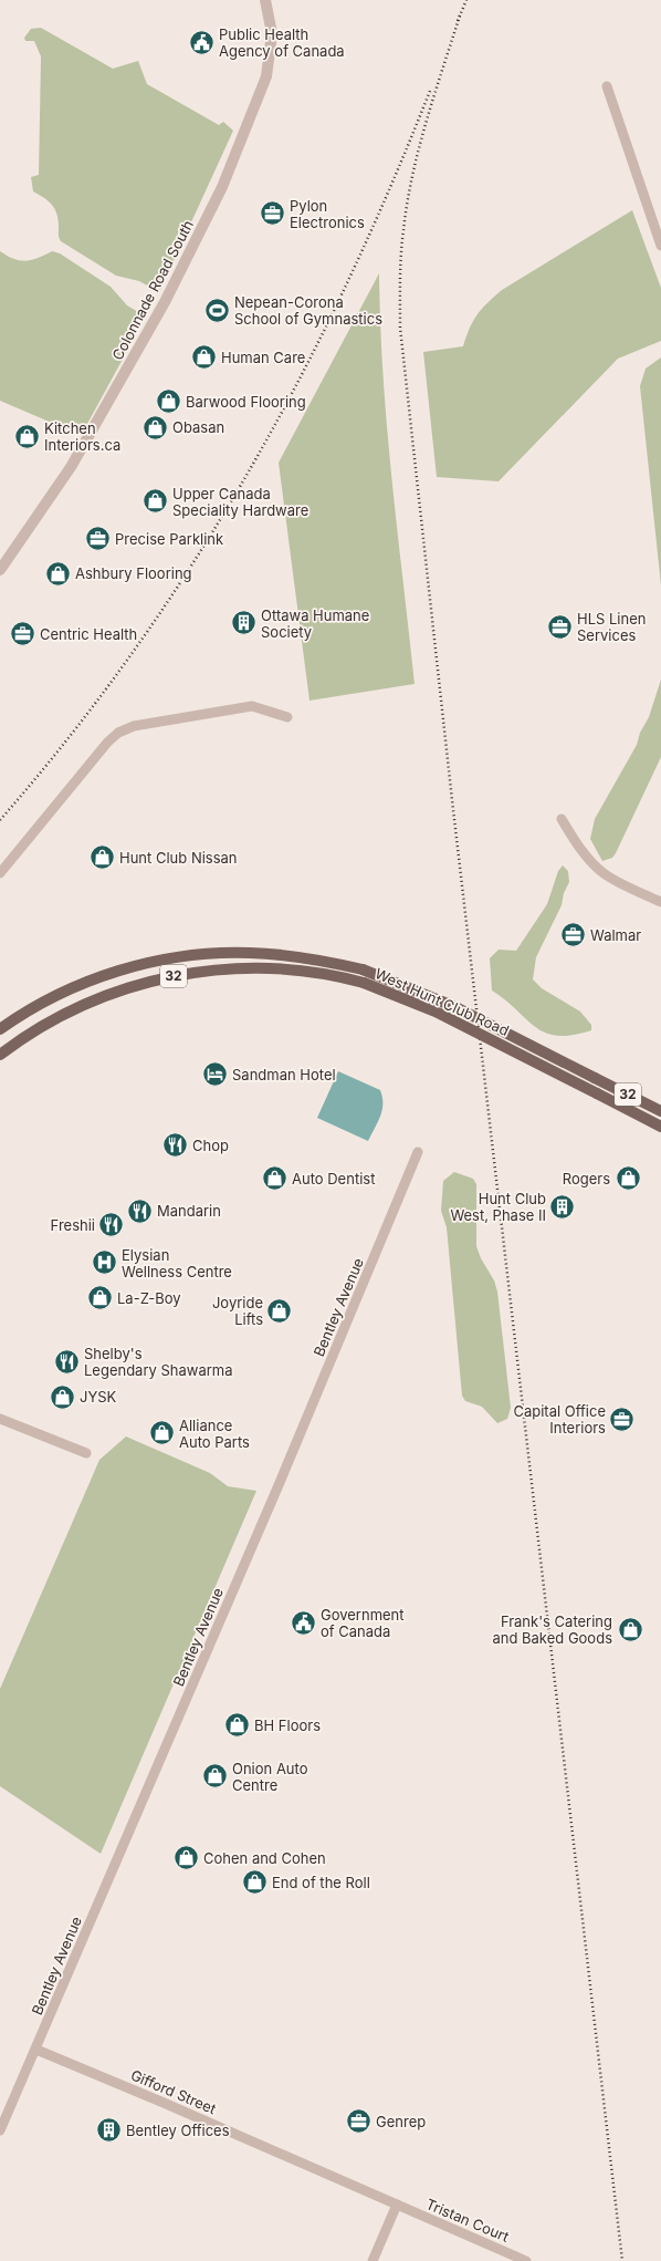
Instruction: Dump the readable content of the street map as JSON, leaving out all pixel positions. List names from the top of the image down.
{
  "streets": {
    "main road": ["32", "West Hunt Club Road"],
    "street": [
      "Colonnade Road South",
      "Bentley Avenue",
      "Gifford Street",
      "Tristan Court"
    ]
  },
  "crossings": [
    ["Bentley Avenue", "Gifford Street"],
    ["Gifford Street", "Tristan Court"]
  ],
  "places": {
    "public building": ["Public Health Agency of Canada", "Government of Canada"],
    "office": [
      "Pylon Electronics",
      "Precise Parklink",
      "HLS Linen Services",
      "Centric Health",
      "Walmar",
      "Capital Office Interiors",
      "Genrep"
    ],
    "sports": ["Nepean-Corona School of Gymnastics"],
    "shop": [
      "Human Care",
      "Barwood Flooring",
      "Obasan",
      "Kitchen Interiors.ca",
      "Upper Canada Speciality Hardware",
      "Ashbury Flooring",
      "Hunt Club Nissan",
      "Auto Dentist",
      "Rogers",
      "La-Z-Boy",
      "Joyride Lifts",
      "JYSK",
      "Alliance Auto Parts",
      "Frank's Catering and Baked Goods",
      "BH Floors",
      "Onion Auto Centre",
      "Cohen and Cohen",
      "End of the Roll"
    ],
    "building": ["Ottawa Humane Society", "Hunt Club West, Phase II", "Bentley Offices"],
    "hotel": ["Sandman Hotel"],
    "restaurant": [
      "Chop",
      "Mandarin",
      "Freshii",
      "Shelby's Legendary Shawarma"
    ],
    "hospital": ["Elysian Wellness Centre"]
  }
}
